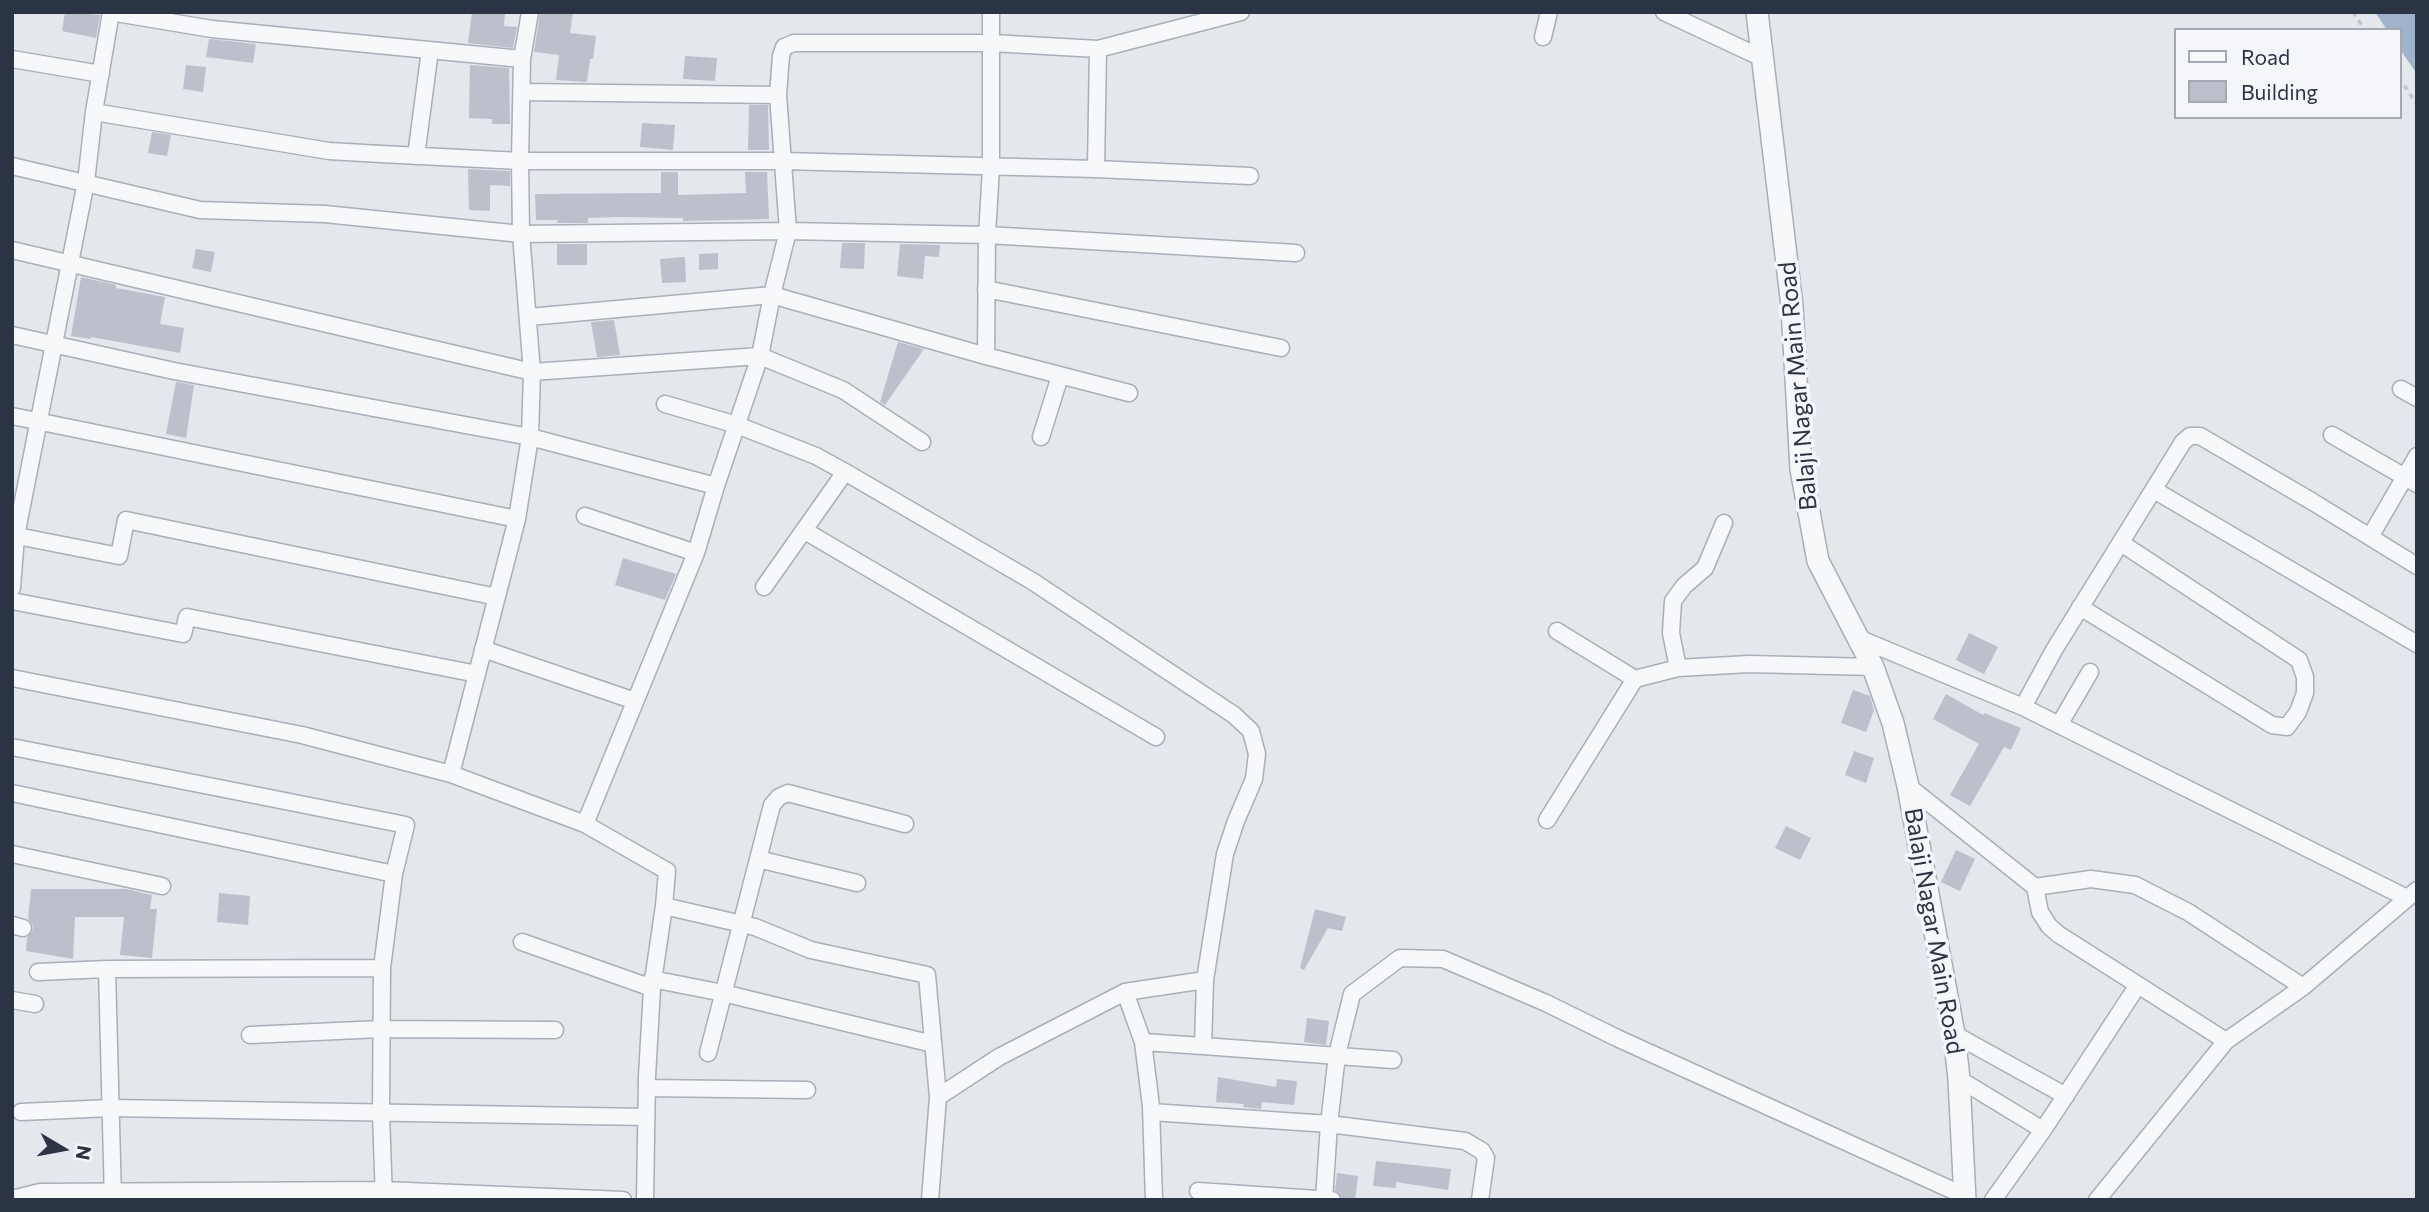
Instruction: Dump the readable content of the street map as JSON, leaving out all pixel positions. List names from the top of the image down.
{
  "streets": {
    "street": ["Balaji Nagar Main Road"]
  },
  "legend": ["Road", "Building"],
  "north": "right"
}
